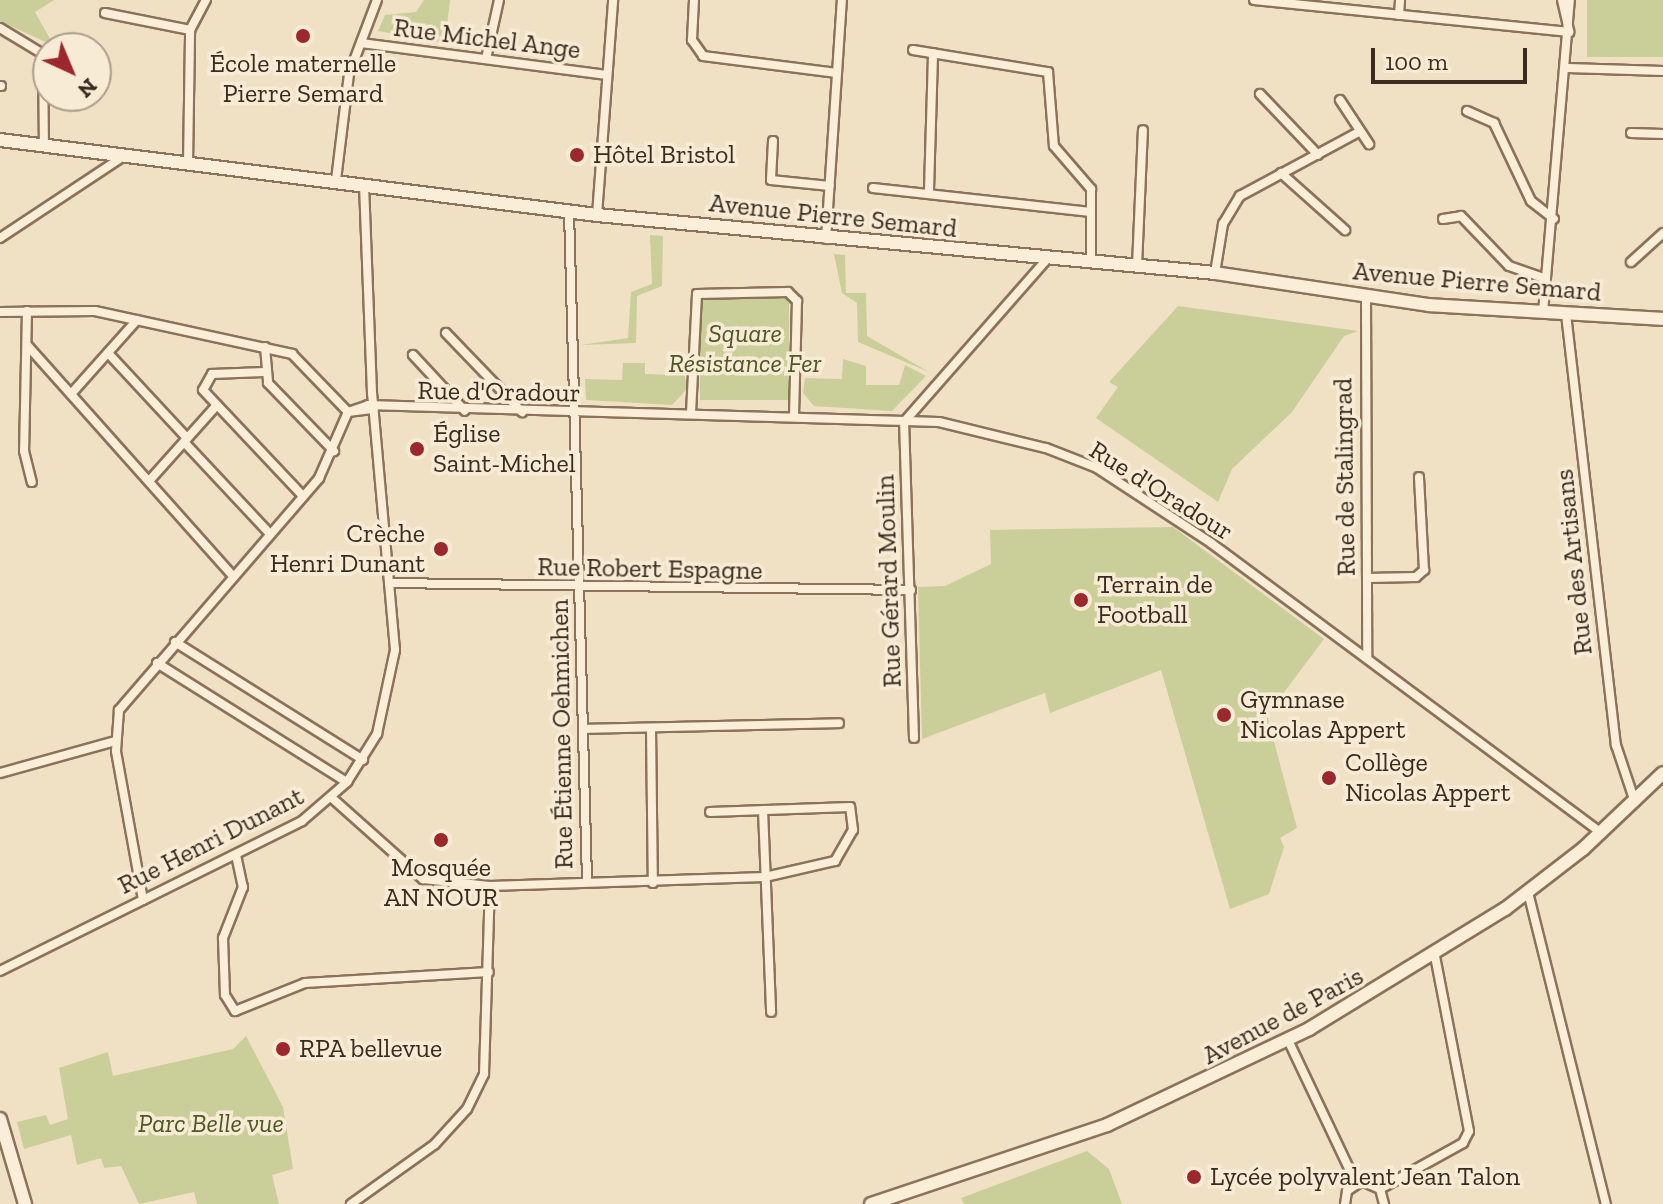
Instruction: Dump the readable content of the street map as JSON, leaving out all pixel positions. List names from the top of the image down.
{
  "streets": {
    "main road": ["Avenue Pierre Semard", "Avenue de Paris"],
    "street": [
      "Rue Michel Ange",
      "Rue d'Oradour",
      "Rue de Stalingrad",
      "Rue des Artisans",
      "Rue Robert Espagne",
      "Rue Gérard Moulin",
      "Rue Étienne Oehmichen",
      "Rue Henri Dunant"
    ]
  },
  "crossings": [
    ["Avenue Pierre Semard", "Rue de Stalingrad"],
    ["Avenue Pierre Semard", "Rue des Artisans"],
    ["Avenue Pierre Semard", "Rue Étienne Oehmichen"],
    ["Avenue Pierre Semard", "Rue Henri Dunant"],
    ["Rue d'Oradour", "Rue de Stalingrad"],
    ["Rue d'Oradour", "Rue Gérard Moulin"],
    ["Rue d'Oradour", "Rue Étienne Oehmichen"],
    ["Rue d'Oradour", "Rue Henri Dunant"],
    ["Rue d'Oradour", "Avenue de Paris"],
    ["Rue des Artisans", "Avenue de Paris"],
    ["Rue Robert Espagne", "Rue Gérard Moulin"],
    ["Rue Robert Espagne", "Rue Étienne Oehmichen"],
    ["Rue Robert Espagne", "Rue Henri Dunant"],
    ["Rue Étienne Oehmichen", "Rue Henri Dunant"]
  ],
  "parks": ["Square Résistance Fer", "Parc Belle vue"],
  "places": [
    "École maternelle Pierre Semard",
    "Hôtel Bristol",
    "Église Saint-Michel",
    "Crèche Henri Dunant",
    "Terrain de Football",
    "Gymnase Nicolas Appert",
    "Collège Nicolas Appert",
    "Mosquée AN NOUR",
    "RPA bellevue",
    "Lycée polyvalent Jean Talon"
  ],
  "scale_bar": "100 m",
  "north": "bottom right"
}
